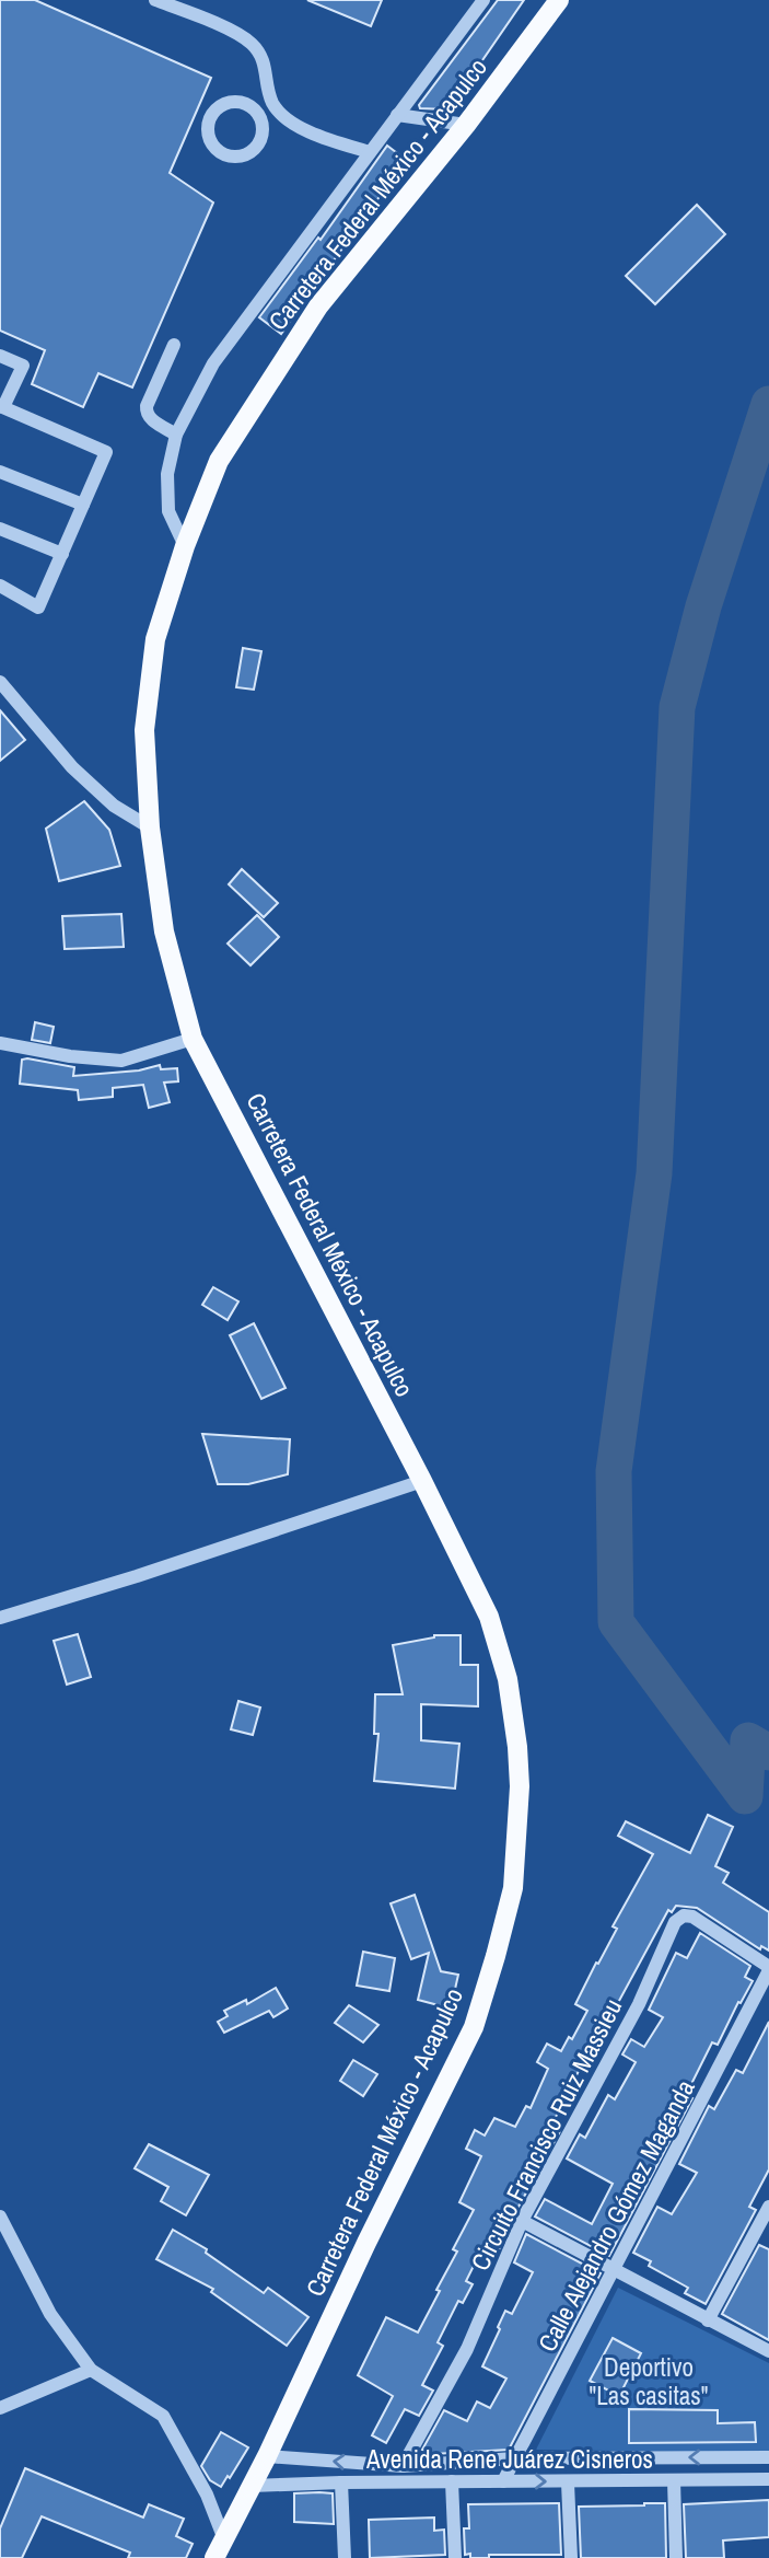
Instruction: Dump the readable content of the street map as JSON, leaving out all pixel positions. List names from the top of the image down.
{
  "streets": {
    "main road": ["Carretera Federal México - Acapulco"],
    "street": ["Circuito Francisco Ruiz Massieu", "Calle Alejandro Gómez Maganda", "Avenida Rene Juárez Cisneros"]
  },
  "crossings": [
    ["Carretera Federal México - Acapulco", "Avenida Rene Juárez Cisneros"],
    ["Circuito Francisco Ruiz Massieu", "Calle Alejandro Gómez Maganda"],
    ["Circuito Francisco Ruiz Massieu", "Avenida Rene Juárez Cisneros"],
    ["Calle Alejandro Gómez Maganda", "Avenida Rene Juárez Cisneros"]
  ],
  "parks": ["Deportivo \"Las casitas\""]
}
